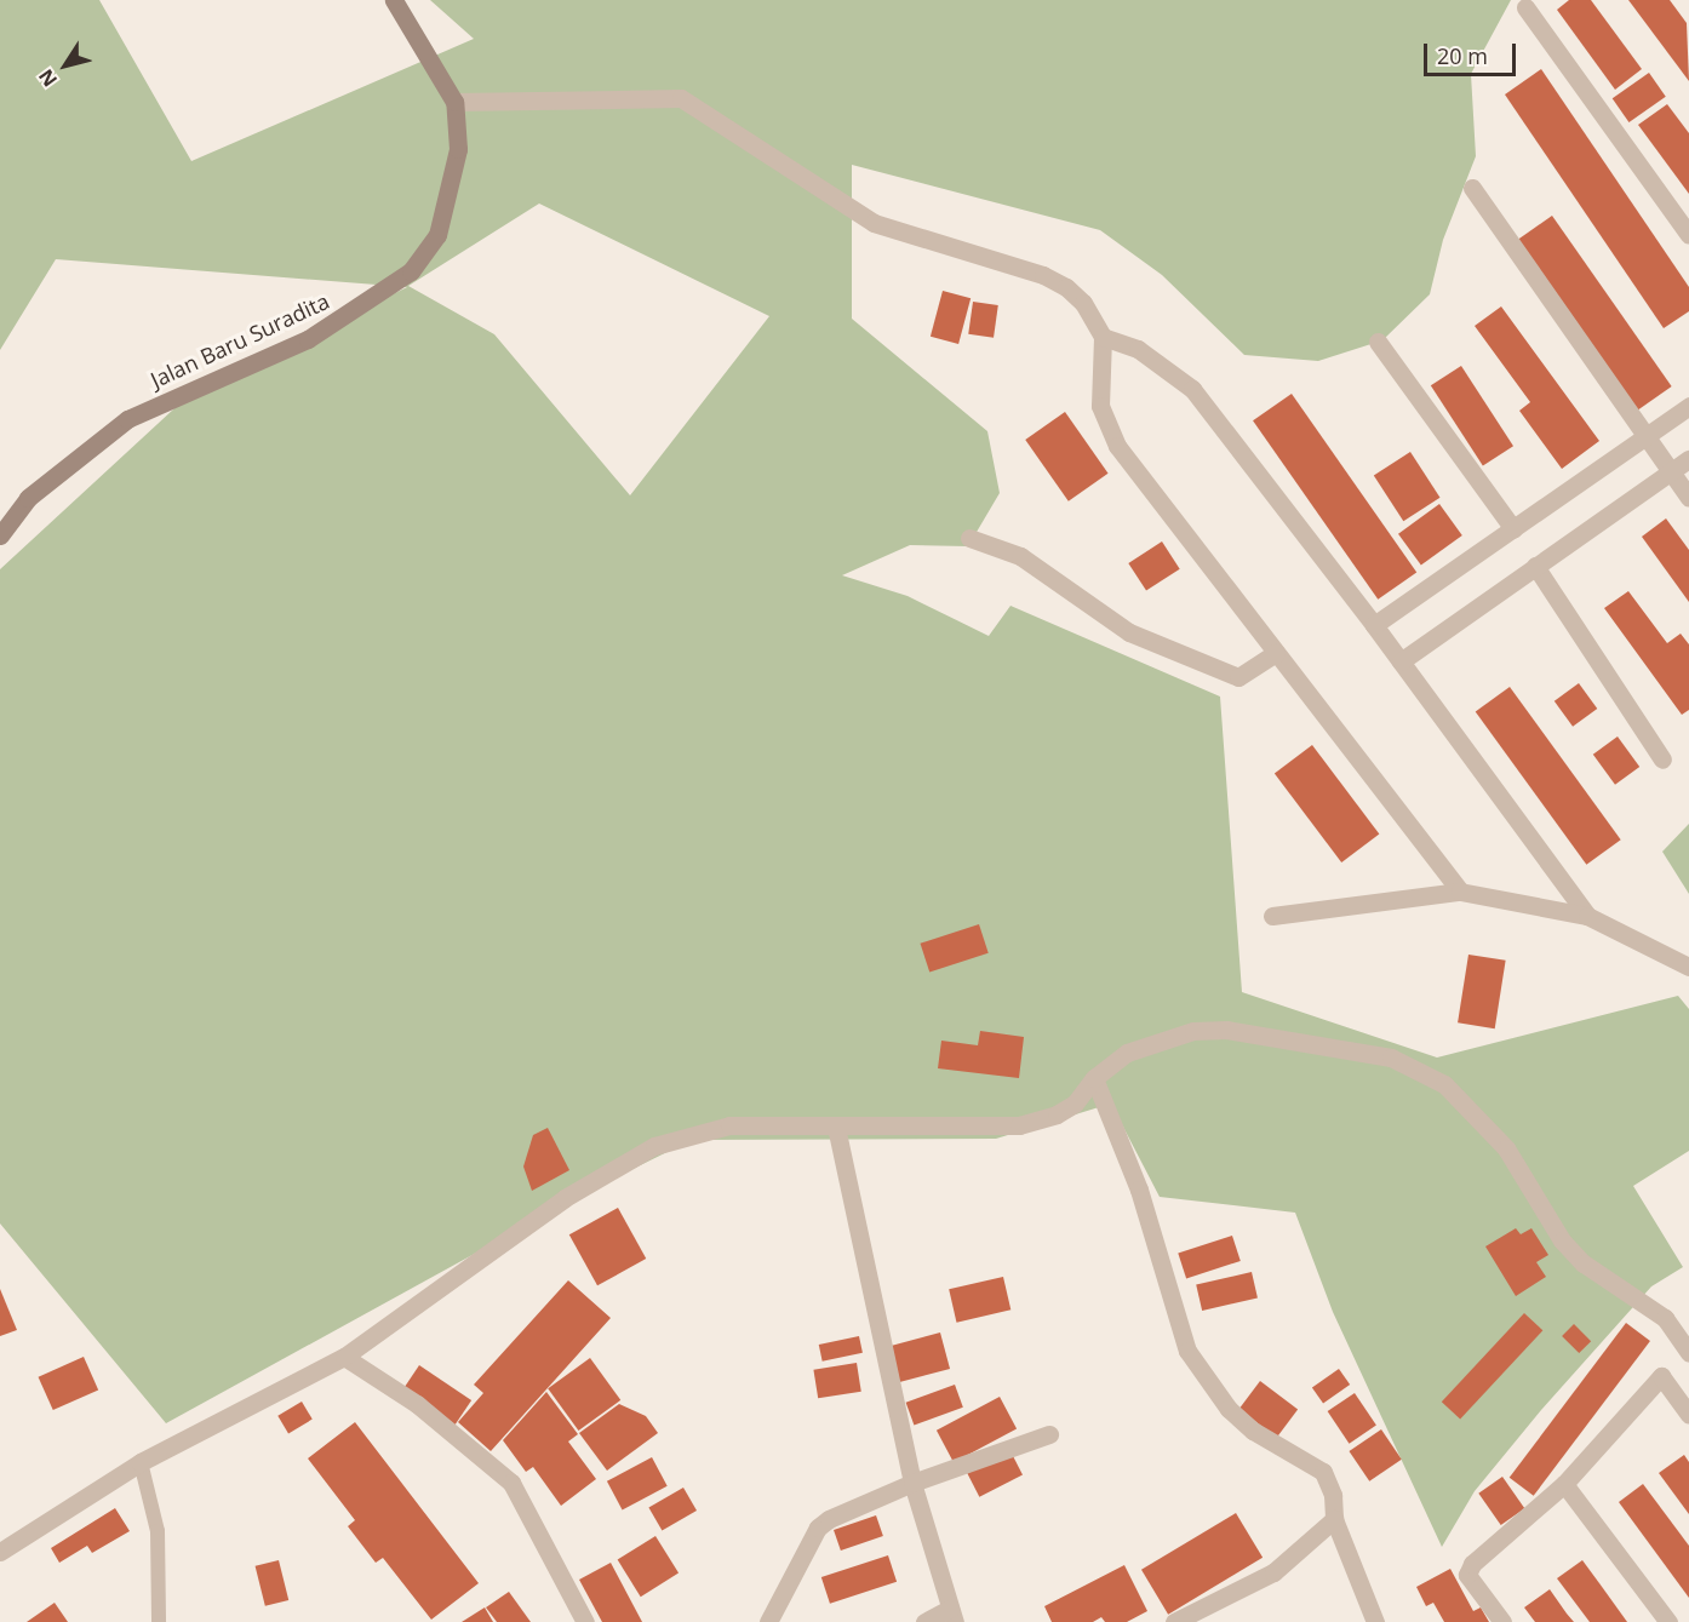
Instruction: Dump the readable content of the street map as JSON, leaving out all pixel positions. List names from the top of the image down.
{
  "streets": {
    "main road": ["Jalan Baru Suradita"]
  },
  "scale_bar": "20 m",
  "north": "bottom left"
}
